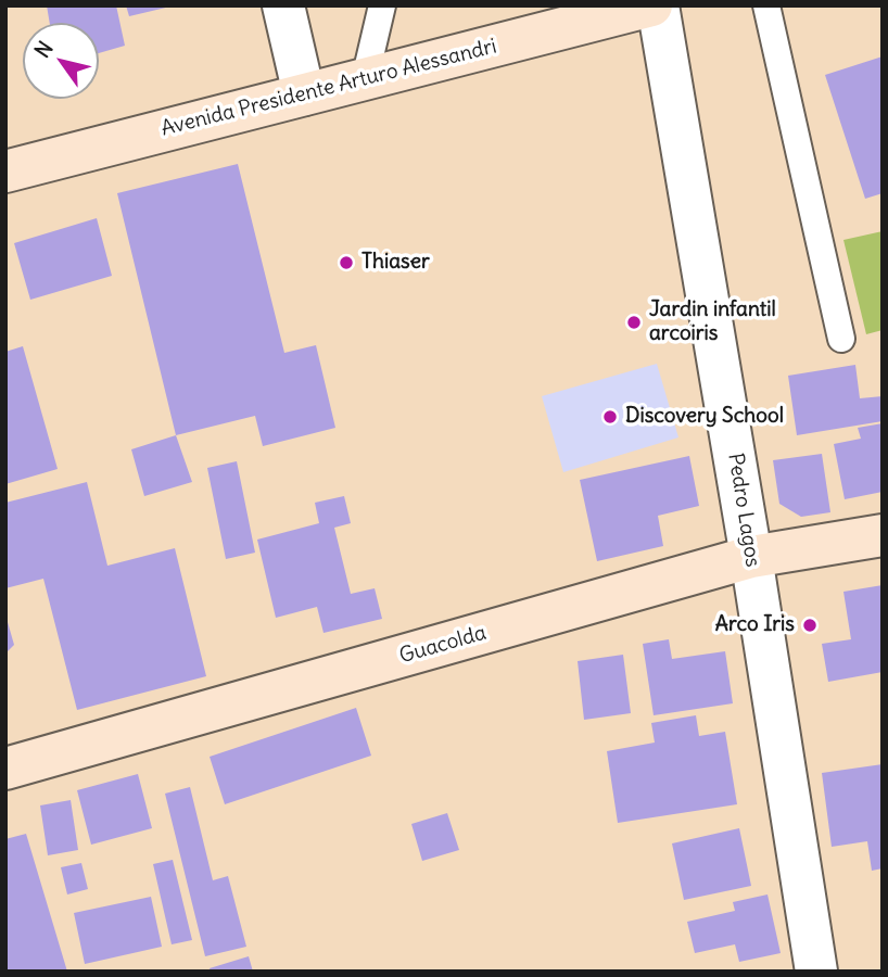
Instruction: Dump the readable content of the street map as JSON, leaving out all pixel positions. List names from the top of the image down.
{
  "streets": {
    "main road": ["Avenida Presidente Arturo Alessandri", "Guacolda"],
    "street": ["Pedro Lagos"]
  },
  "crossings": [
    ["Pedro Lagos", "Guacolda"]
  ],
  "places": [
    "Thiaser",
    "Jardin infantil arcoiris",
    "Discovery School",
    "Arco Iris"
  ],
  "north": "top left"
}
